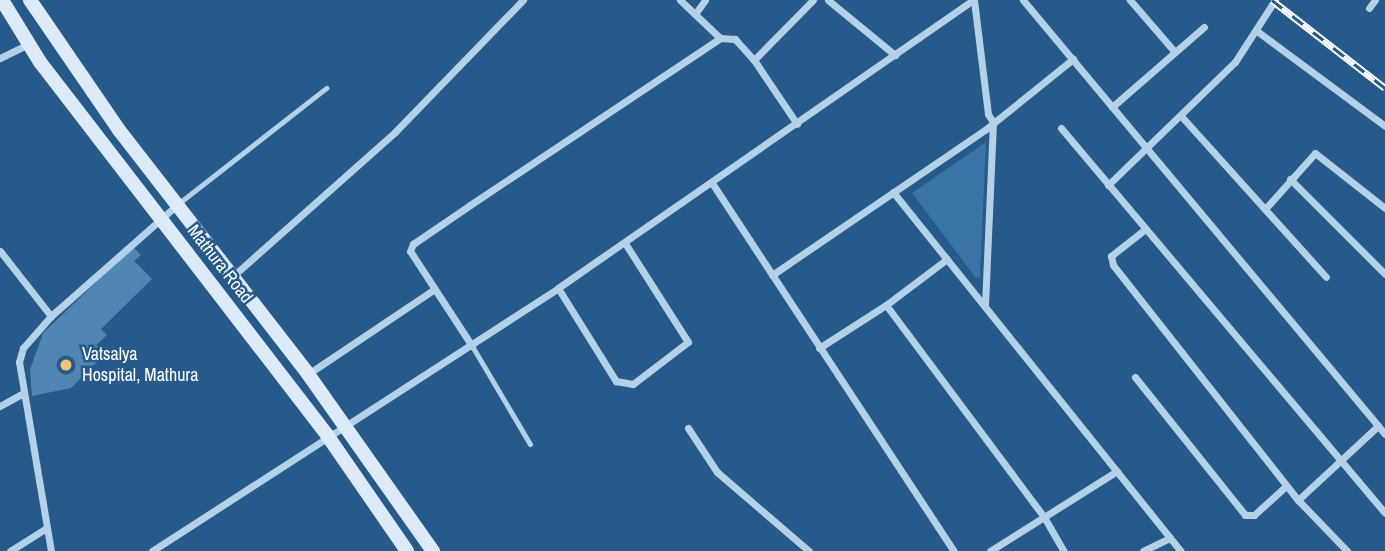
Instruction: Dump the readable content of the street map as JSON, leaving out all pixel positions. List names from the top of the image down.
{
  "streets": {
    "main road": ["Mathura Road"]
  },
  "places": ["Vatsalya Hospital, Mathura"]
}
